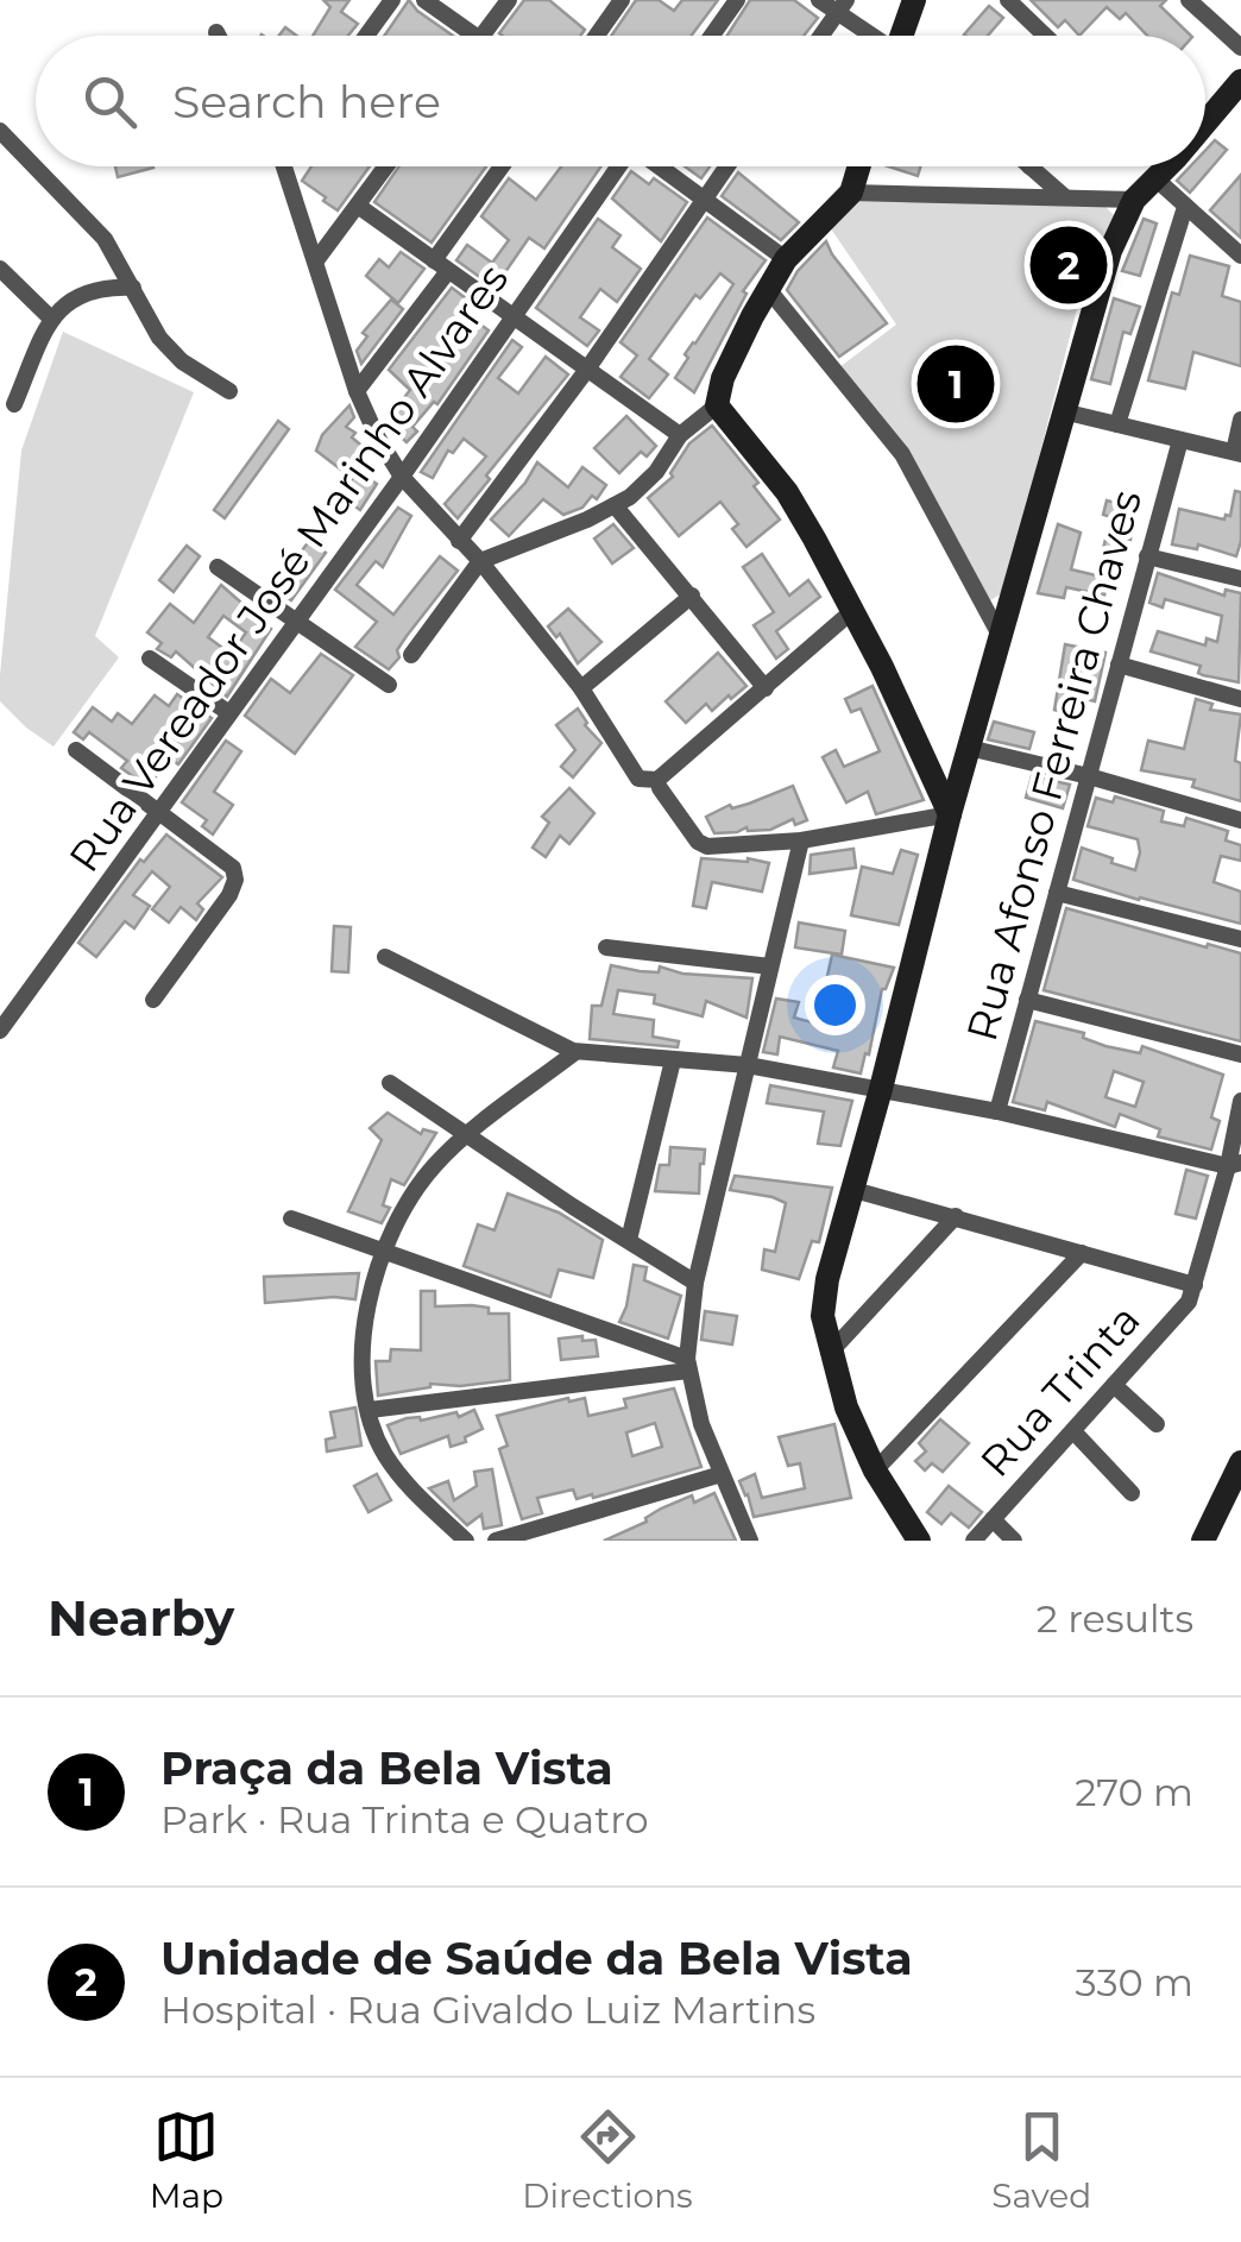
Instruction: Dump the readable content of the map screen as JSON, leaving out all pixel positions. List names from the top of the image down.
{
  "streets": {
    "street": ["Rua Vereador José Marinho Alvares", "Rua Afonso Ferreira Chaves", "Rua Trinta"]
  },
  "page": {
    "search": "Search here",
    "pins": ["2", "1"],
    "heading": ["Nearby", "2 results"],
    "list": [
      {
        "mark": "1",
        "name": "Praça da Bela Vista",
        "note": "Park · Rua Trinta e Quatro",
        "value": "270 m"
      },
      {
        "mark": "2",
        "name": "Unidade de Saúde da Bela Vista",
        "note": "Hospital · Rua Givaldo Luiz Martins",
        "value": "330 m"
      }
    ],
    "nav": ["Map", "Directions", "Saved"]
  }
}
